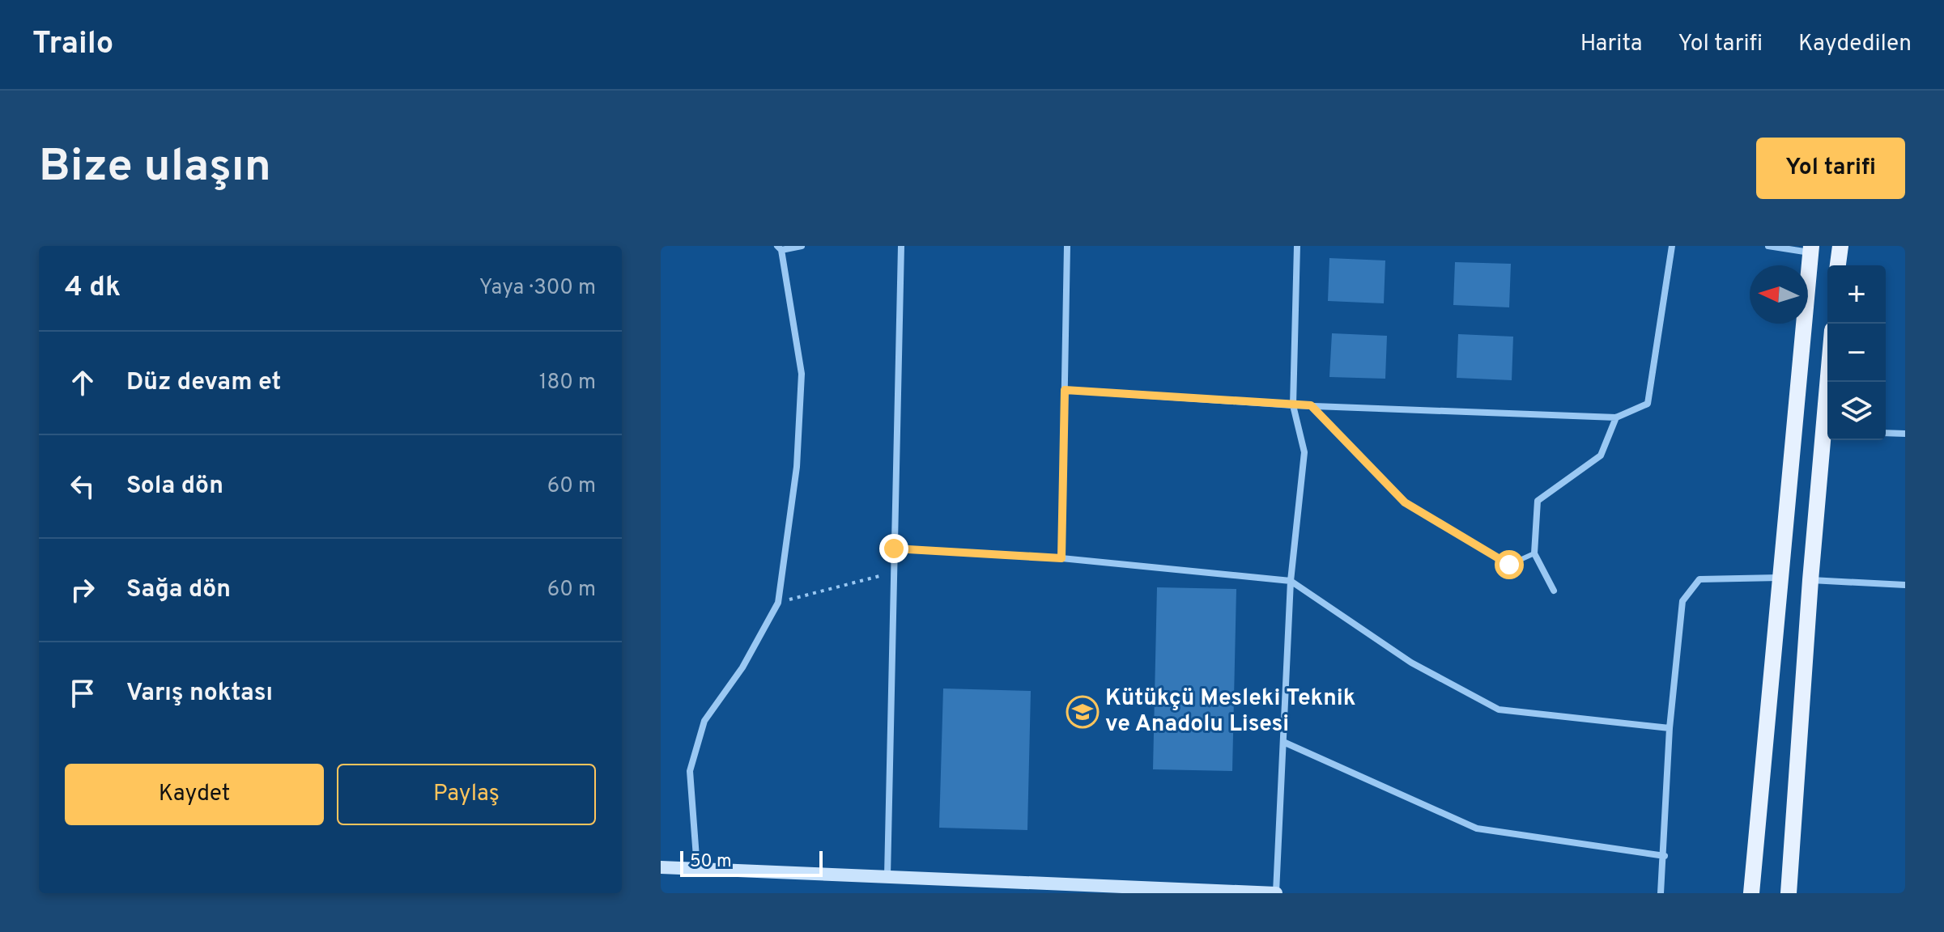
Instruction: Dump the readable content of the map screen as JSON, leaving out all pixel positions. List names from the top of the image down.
{
  "places": {
    "school or university": ["Kütükçü Mesleki Teknik ve Anadolu Lisesi"]
  },
  "scale_bar": "50 m",
  "north": "left",
  "page": {
    "header": "Trailo",
    "nav": ["Harita", "Yol tarifi", "Kaydedilen"],
    "buttons": [
      "Yol tarifi",
      ["Kaydet", "Paylaş"]
    ],
    "title": "Bize ulaşın",
    "heading": ["4 dk", "Yaya · 300 m"],
    "map_buttons": ["+", "−"],
    "list": [
      ["Düz devam et", "180 m"],
      ["Sola dön", "60 m"],
      ["Sağa dön", "60 m"],
      "Varış noktası"
    ],
    "scale": "50 m"
  }
}
